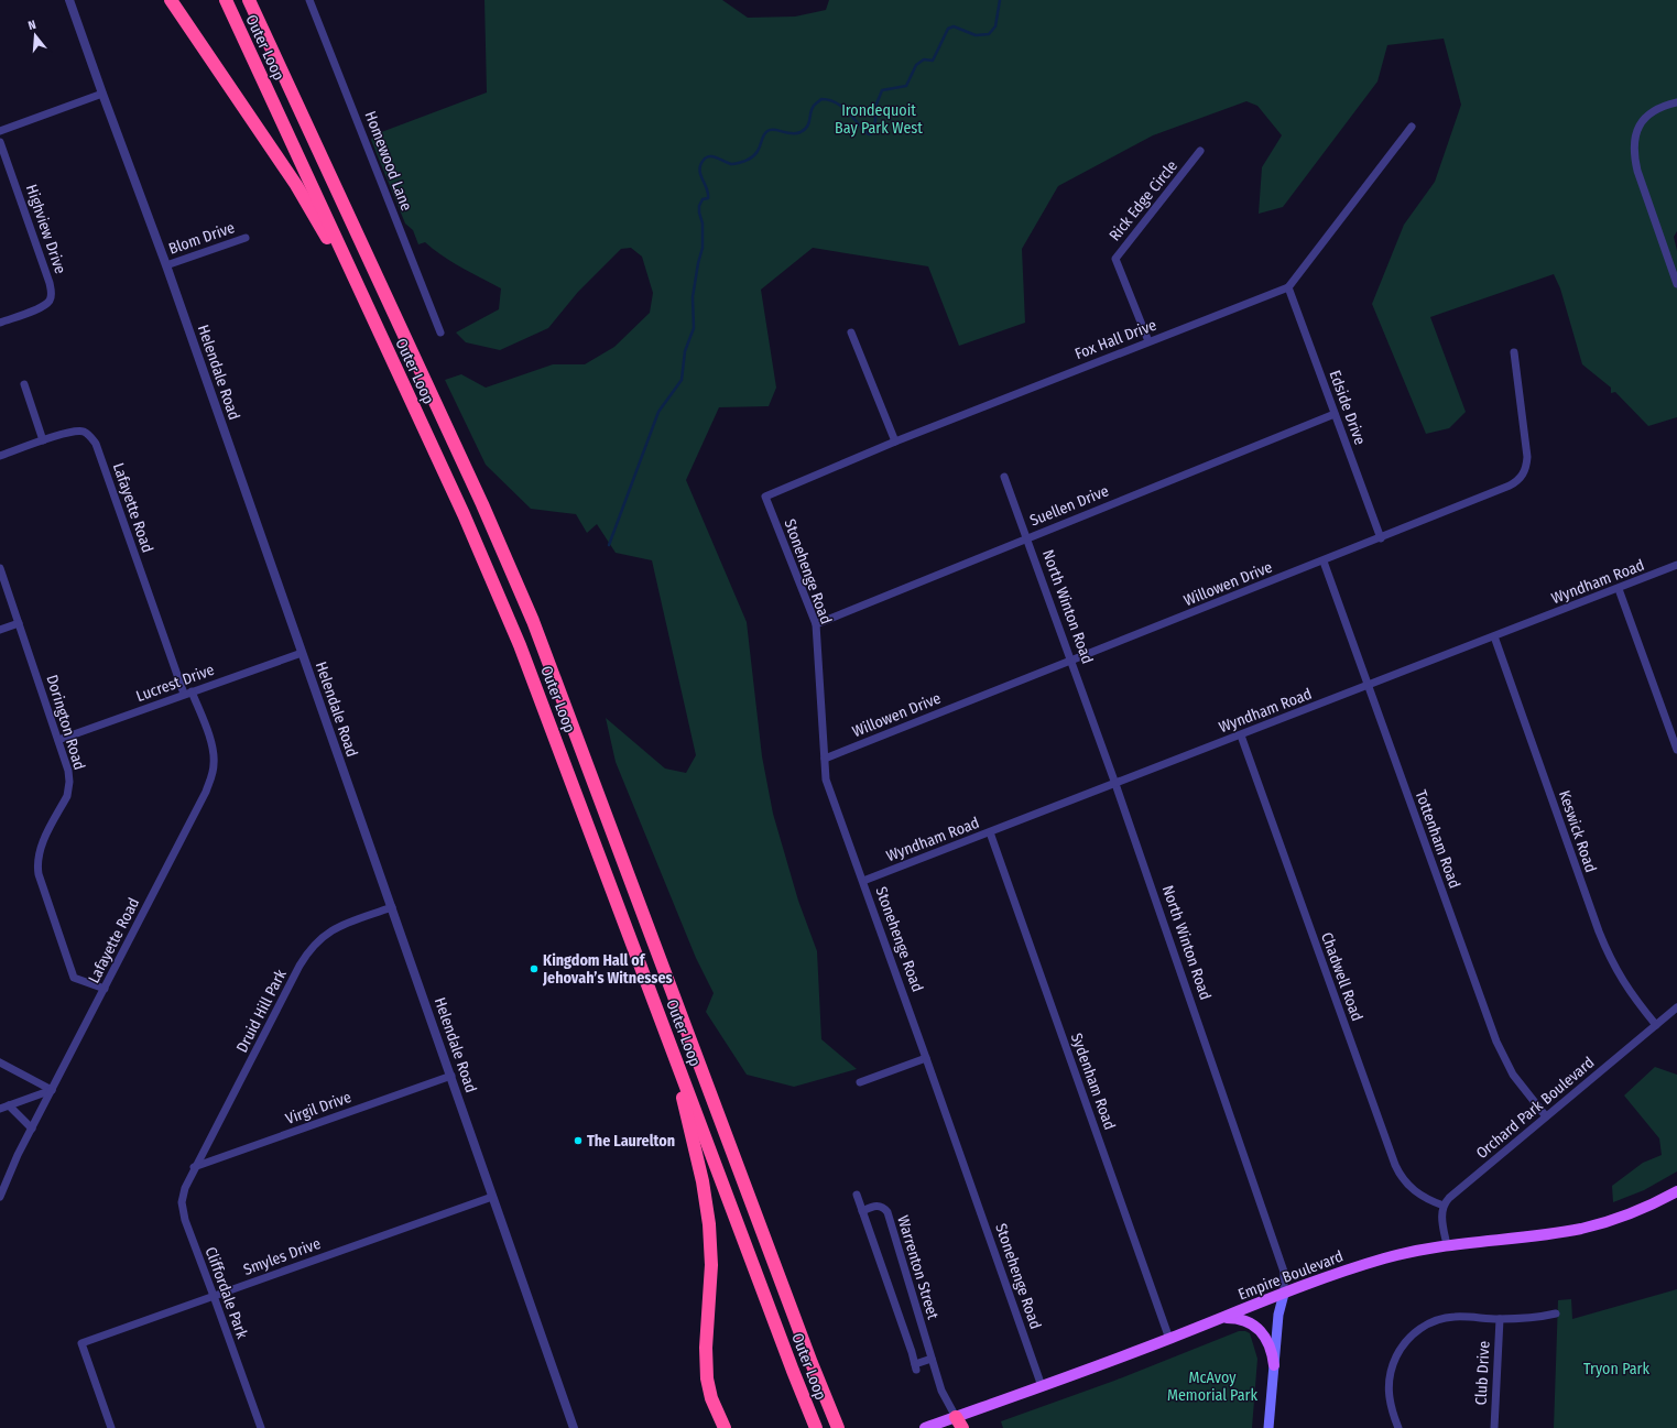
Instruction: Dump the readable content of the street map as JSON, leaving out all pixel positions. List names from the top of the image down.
{
  "streets": {
    "highway": ["Outer Loop"],
    "main road": ["North Winton Road", "Empire Boulevard"],
    "street": [
      "Homewood Lane",
      "Rick Edge Circle",
      "Highview Drive",
      "Blom Drive",
      "Fox Hall Drive",
      "Helendale Road",
      "Edside Drive",
      "Suellen Drive",
      "Lafayette Road",
      "Stonehenge Road",
      "Wyndham Road",
      "Willowen Drive",
      "Lucrest Drive",
      "Dorington Road",
      "Keswick Road",
      "Tottenham Road",
      "Chadwell Road",
      "Druid Hill Park",
      "Sydenham Road",
      "Virgil Drive",
      "Orchard Park Boulevard",
      "Smyles Drive",
      "Warrenton Street",
      "Cliffordale Park",
      "Club Drive"
    ]
  },
  "crossings": [
    ["Rick Edge Circle", "Fox Hall Drive"],
    ["Blom Drive", "Helendale Road"],
    ["Fox Hall Drive", "Edside Drive"],
    ["Fox Hall Drive", "Stonehenge Road"],
    ["Helendale Road", "Lucrest Drive"],
    ["Helendale Road", "Druid Hill Park"],
    ["Helendale Road", "Virgil Drive"],
    ["Helendale Road", "Smyles Drive"],
    ["Edside Drive", "Suellen Drive"],
    ["Edside Drive", "Willowen Drive"],
    ["Suellen Drive", "Stonehenge Road"],
    ["Suellen Drive", "North Winton Road"],
    ["Lafayette Road", "Lucrest Drive"],
    ["Lafayette Road", "Dorington Road"],
    ["Stonehenge Road", "Wyndham Road"],
    ["Stonehenge Road", "Willowen Drive"],
    ["Stonehenge Road", "Empire Boulevard"],
    ["Wyndham Road", "North Winton Road"],
    ["Wyndham Road", "Keswick Road"],
    ["Wyndham Road", "Tottenham Road"],
    ["Wyndham Road", "Chadwell Road"],
    ["Wyndham Road", "Sydenham Road"],
    ["Willowen Drive", "North Winton Road"],
    ["Willowen Drive", "Tottenham Road"],
    ["North Winton Road", "Empire Boulevard"],
    ["Lucrest Drive", "Dorington Road"],
    ["Keswick Road", "Orchard Park Boulevard"],
    ["Tottenham Road", "Orchard Park Boulevard"],
    ["Chadwell Road", "Orchard Park Boulevard"],
    ["Druid Hill Park", "Virgil Drive"],
    ["Druid Hill Park", "Cliffordale Park"],
    ["Sydenham Road", "Empire Boulevard"],
    ["Virgil Drive", "Cliffordale Park"],
    ["Smyles Drive", "Cliffordale Park"],
    ["Warrenton Street", "Empire Boulevard"]
  ],
  "parks": ["Irondequoit Bay Park West", "Tryon Park", "McAvoy Memorial Park"],
  "places": ["Kingdom Hall of Jehovah’s Witnesses", "The Laurelton"],
  "north": "top"
}
